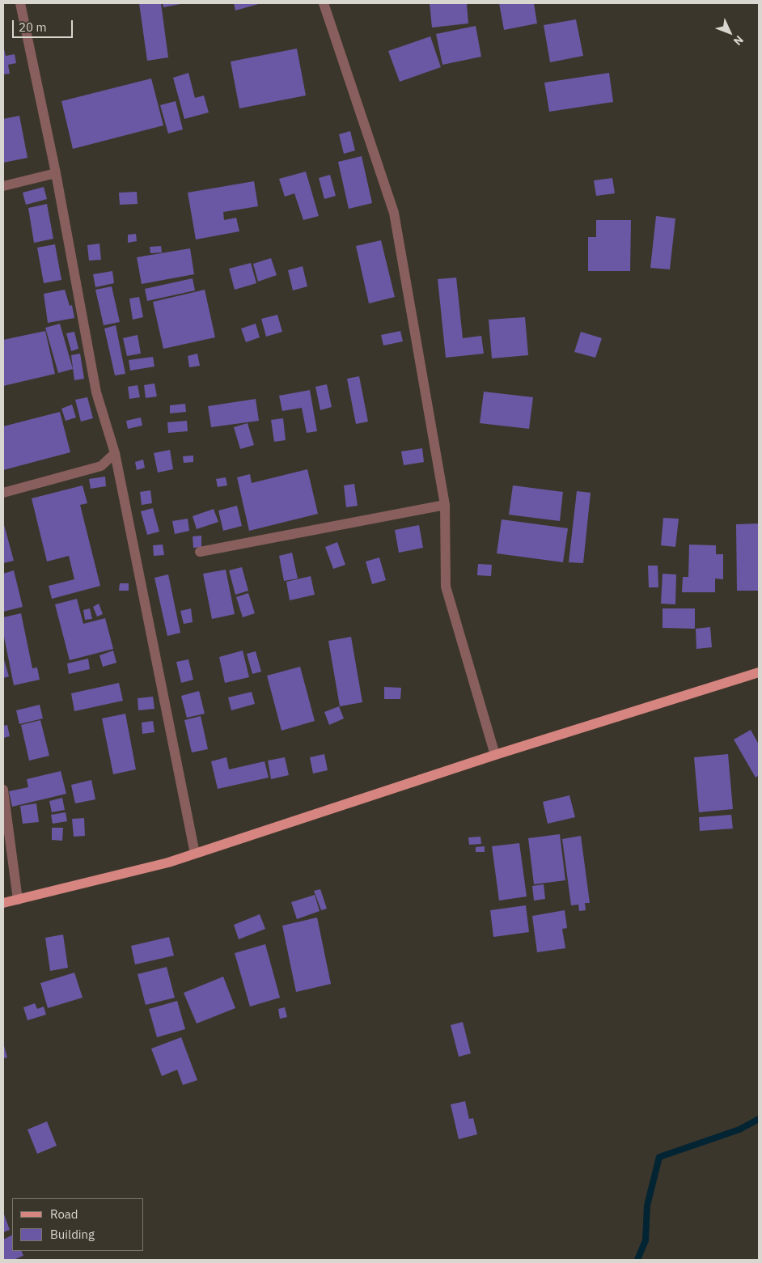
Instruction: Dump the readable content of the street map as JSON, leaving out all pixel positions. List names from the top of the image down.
{
  "legend": ["Road", "Building"],
  "scale_bar": "20 m",
  "north": "bottom right"
}
